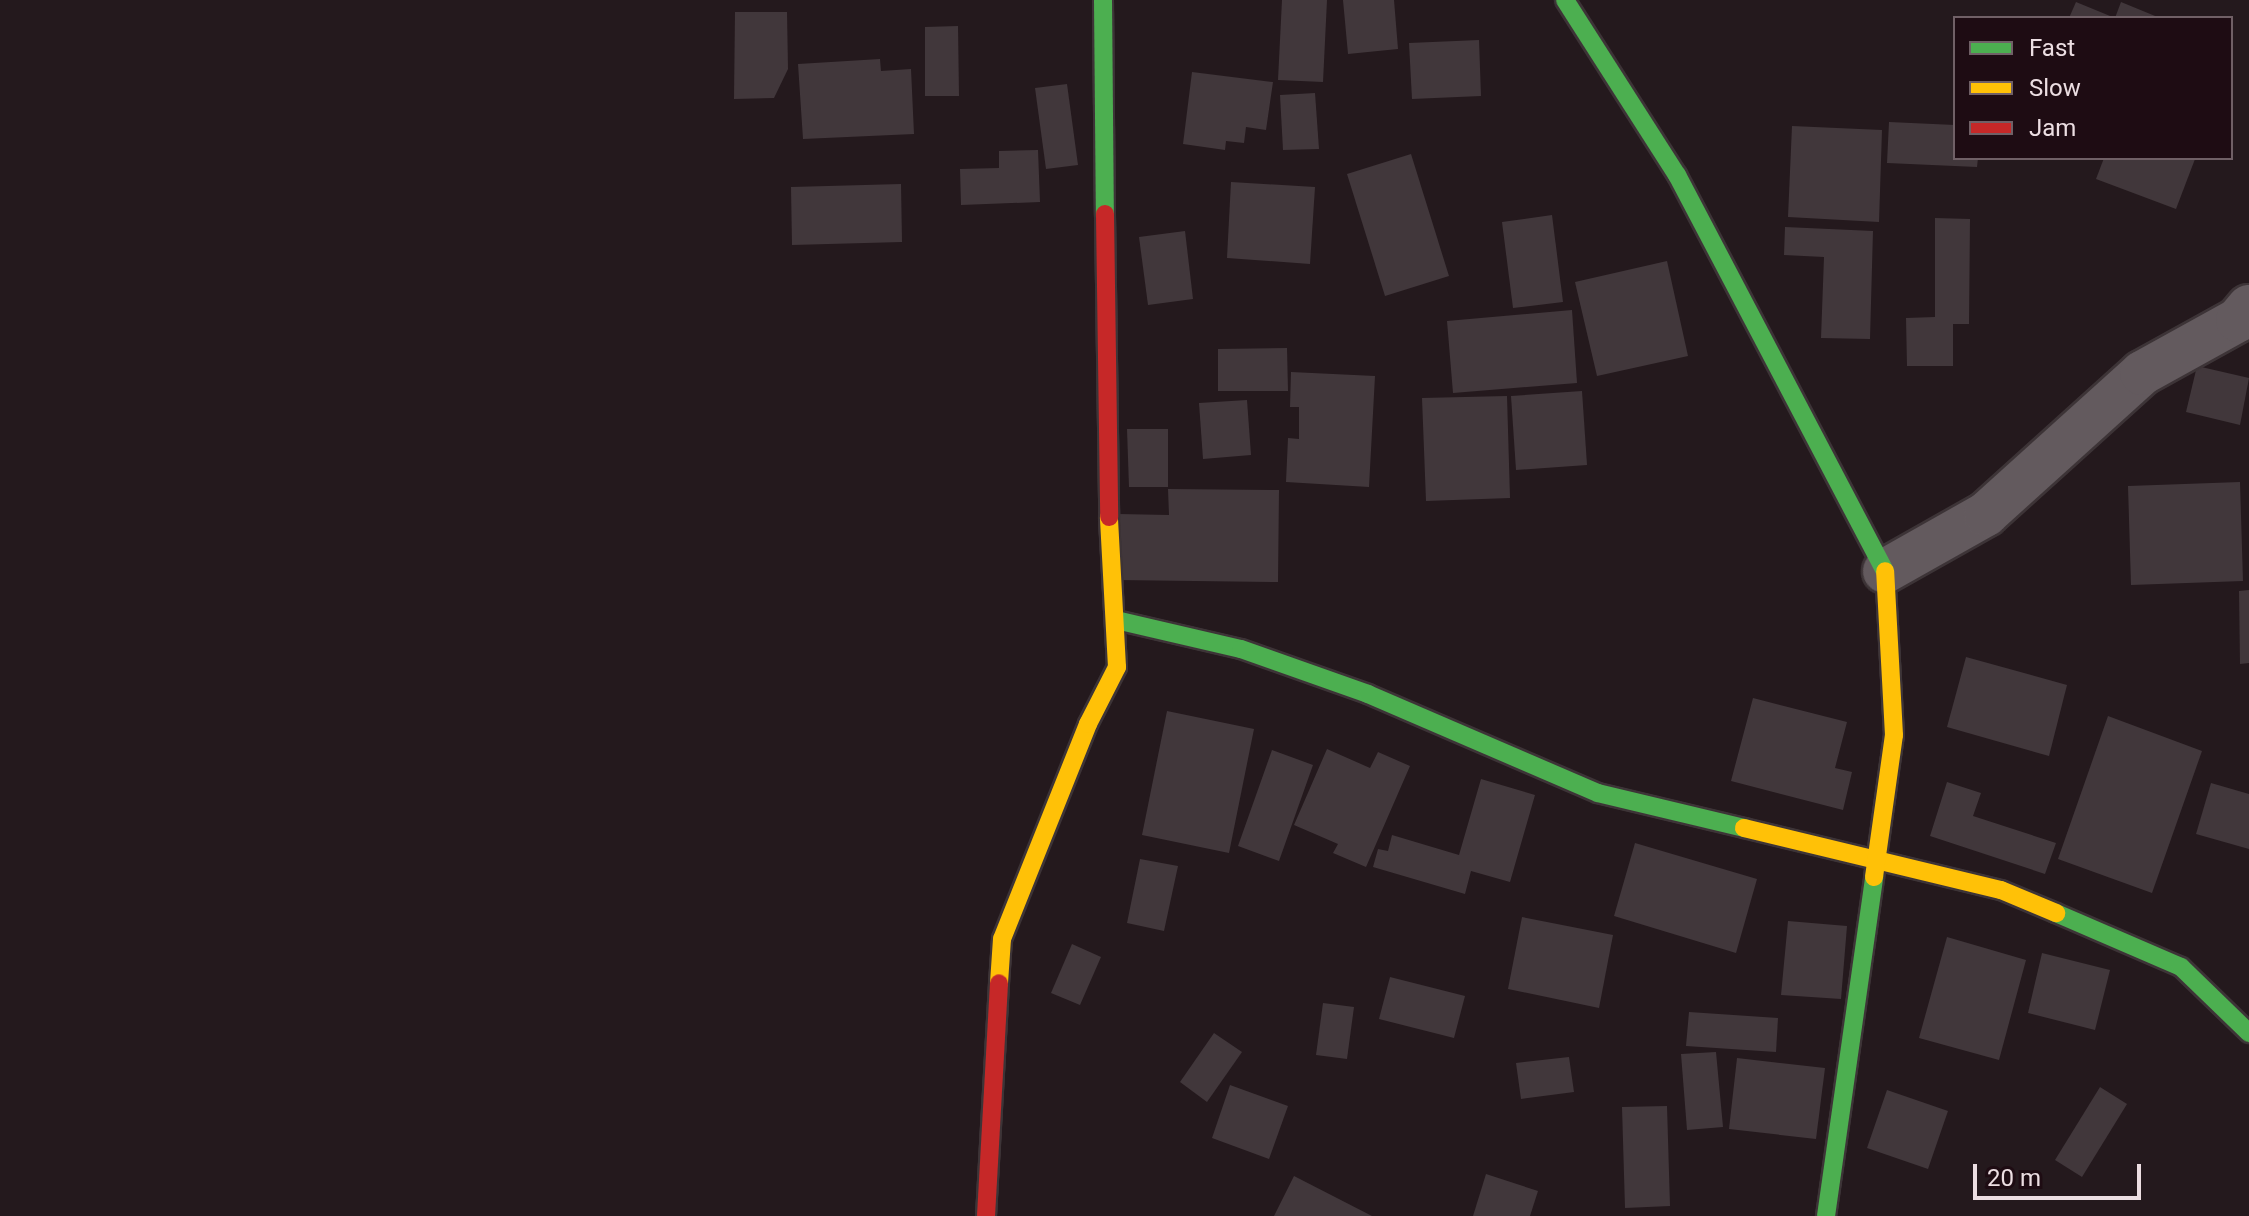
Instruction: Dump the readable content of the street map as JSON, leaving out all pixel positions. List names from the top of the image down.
{
  "legend": ["Fast", "Slow", "Jam"],
  "scale_bar": "20 m"
}
